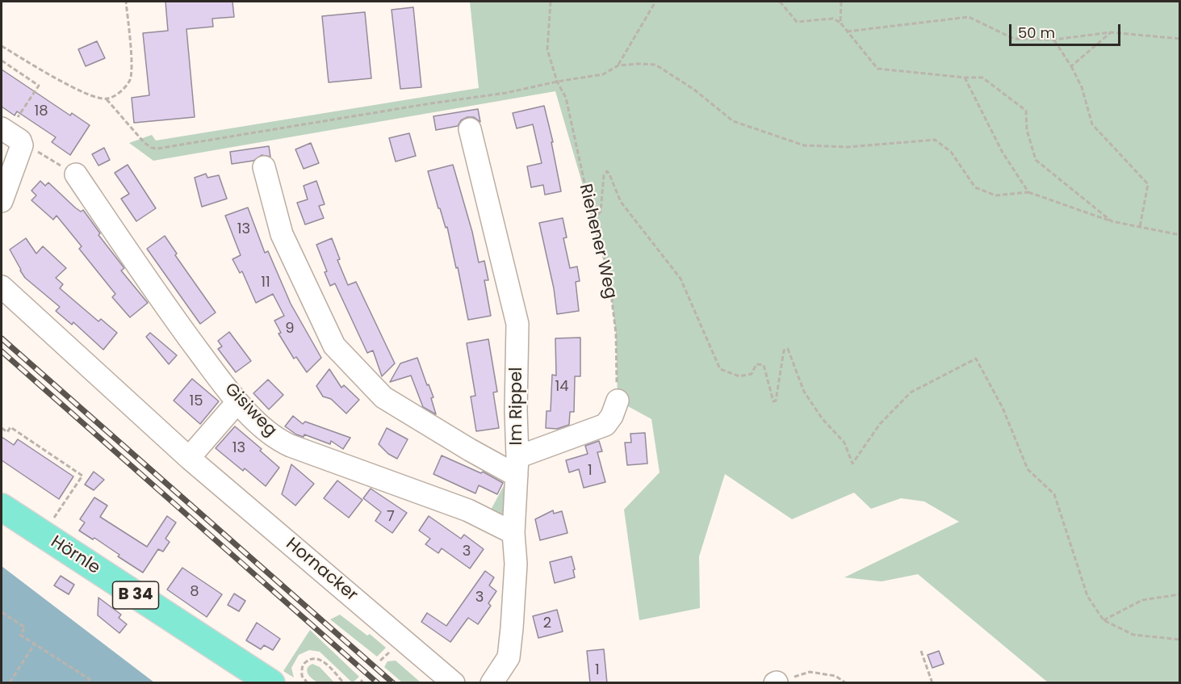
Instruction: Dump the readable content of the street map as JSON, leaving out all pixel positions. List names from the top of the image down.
{
  "streets": {
    "main road": ["Hörnle", "B 34"],
    "street": ["Im Rippel", "Gisiweg", "Hornacker"],
    "path": ["Riehener Weg"]
  },
  "crossings": [
    ["Im Rippel", "Gisiweg"]
  ],
  "house_numbers": [
    "18",
    "13",
    "11",
    "9",
    "14",
    "15",
    "13",
    "1",
    "7",
    "3",
    "8",
    "3",
    "2",
    "1"
  ],
  "scale_bar": "50 m"
}
